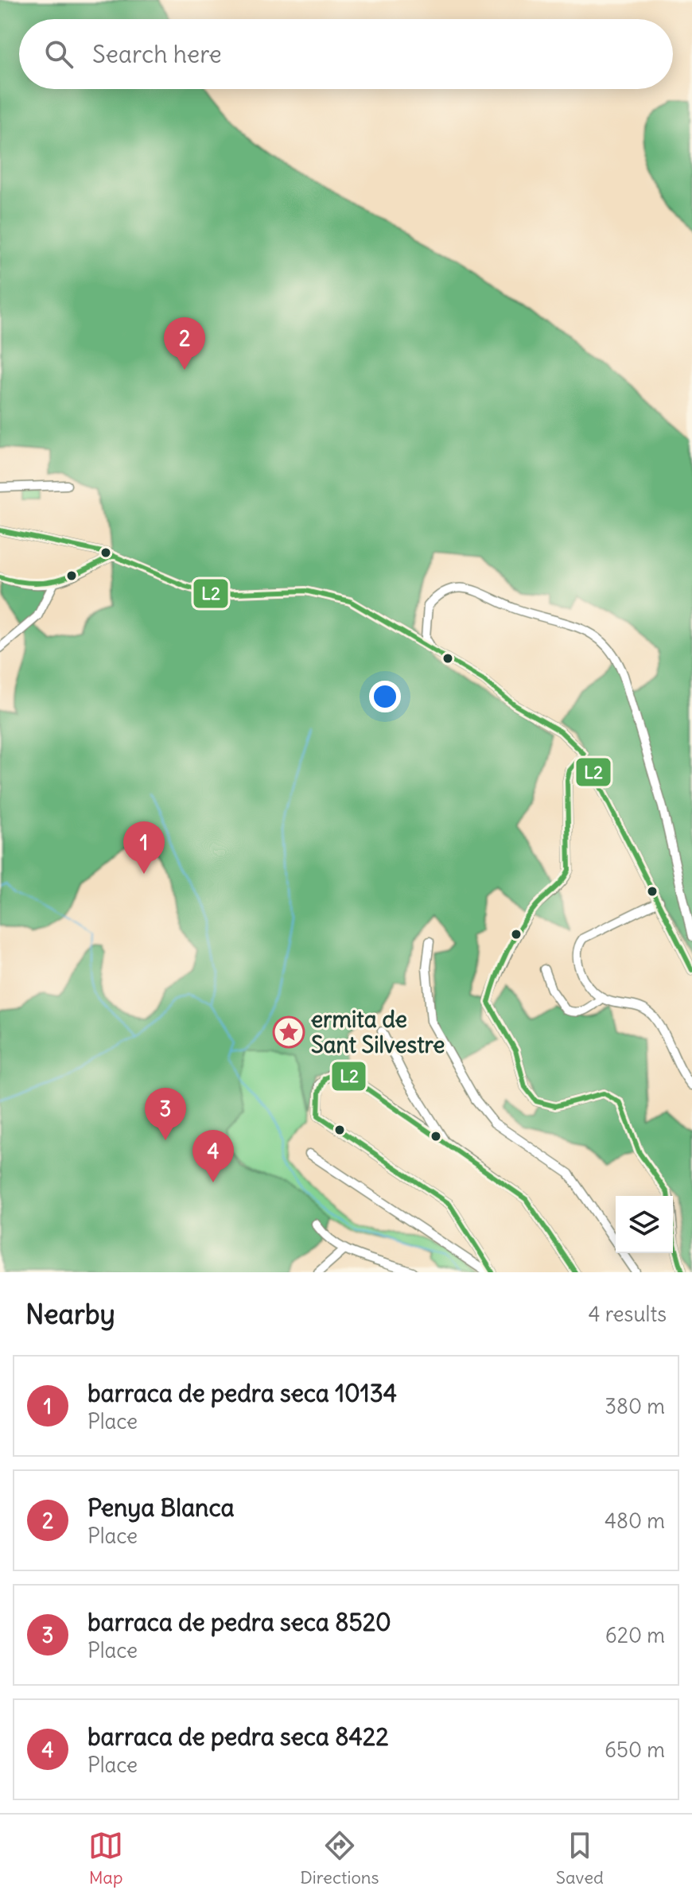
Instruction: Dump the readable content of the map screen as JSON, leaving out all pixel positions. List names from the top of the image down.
{
  "places": {
    "place": ["ermita de Sant Silvestre"]
  },
  "lines": ["transit line L2"],
  "page": {
    "search": "Search here",
    "pins": [
      "2",
      "1",
      "3",
      "4"
    ],
    "heading": ["Nearby", "4 results"],
    "list": [
      {
        "mark": "1",
        "name": "barraca de pedra seca 10134",
        "note": "Place",
        "value": "380 m"
      },
      {
        "mark": "2",
        "name": "Penya Blanca",
        "note": "Place",
        "value": "480 m"
      },
      {
        "mark": "3",
        "name": "barraca de pedra seca 8520",
        "note": "Place",
        "value": "620 m"
      },
      {
        "mark": "4",
        "name": "barraca de pedra seca 8422",
        "note": "Place",
        "value": "650 m"
      }
    ],
    "nav": ["Map", "Directions", "Saved"]
  }
}
